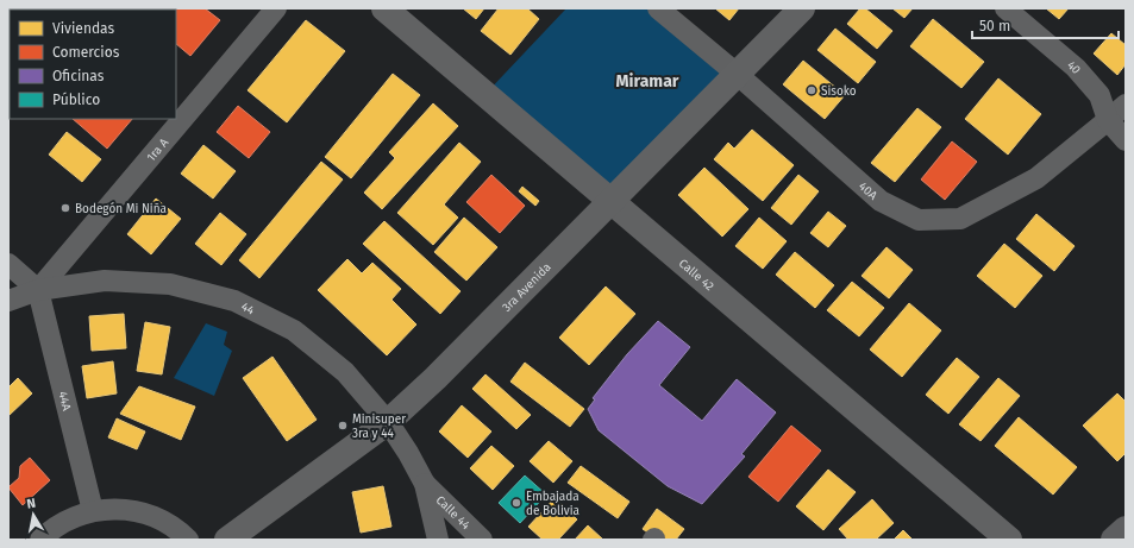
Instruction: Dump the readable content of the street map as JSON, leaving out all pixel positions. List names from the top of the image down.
{
  "streets": {
    "main road": ["Calle 42", "3ra Avenida"],
    "street": [
      "40",
      "1ra A",
      "40A",
      "44",
      "44A",
      "Calle 44"
    ]
  },
  "crossings": [
    ["40", "40A"],
    ["1ra A", "44"],
    ["1ra A", "44A"],
    ["40A", "3ra Avenida"],
    ["Calle 42", "3ra Avenida"],
    ["3ra Avenida", "44"],
    ["44", "44A"],
    ["44", "Calle 44"]
  ],
  "districts": ["Miramar"],
  "places": [
    "Sisoko",
    "Bodegón Mi Niña",
    "Minisuper 3ra y 44",
    "Embajada de Bolivia"
  ],
  "legend": [
    "Viviendas",
    "Comercios",
    "Oficinas",
    "Público"
  ],
  "scale_bar": "50 m",
  "north": "top"
}
